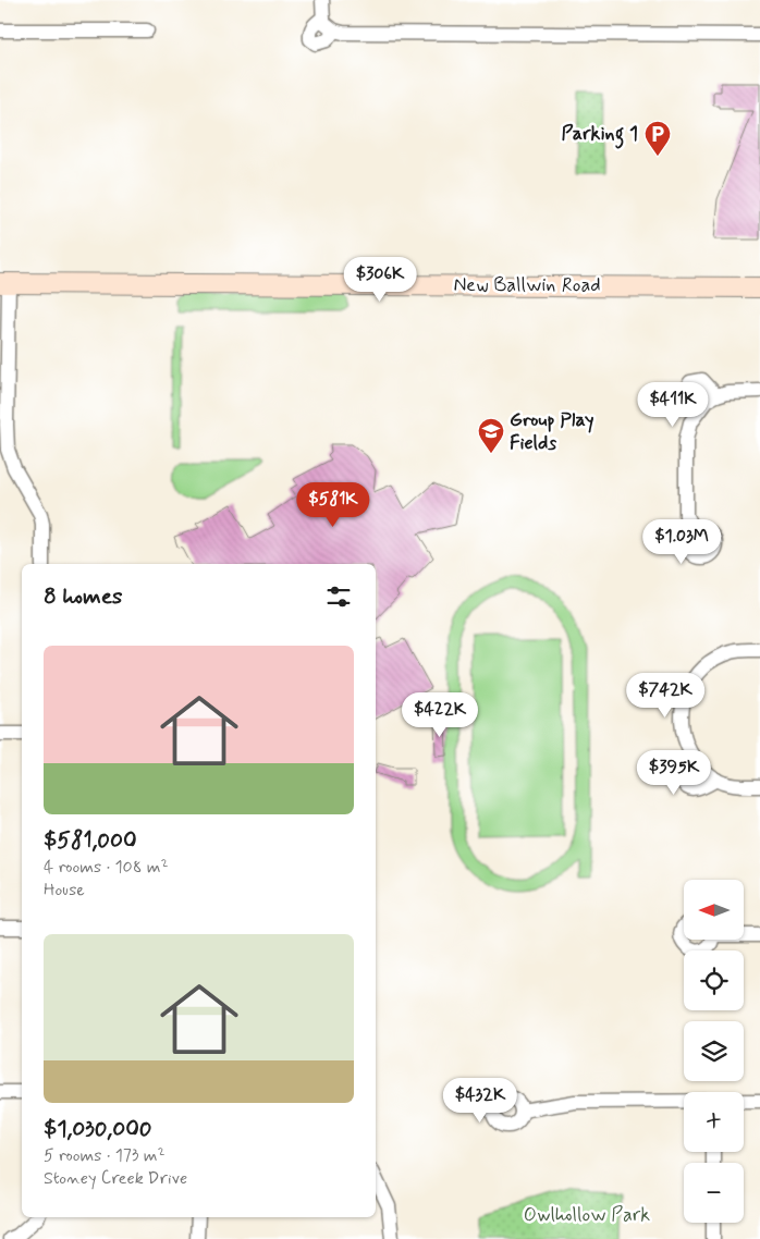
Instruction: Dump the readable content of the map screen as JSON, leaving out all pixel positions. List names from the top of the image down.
{
  "streets": {
    "main road": ["New Ballwin Road"]
  },
  "parks": ["Owlhollow Park"],
  "places": {
    "parking": ["Parking 1"],
    "school or university": ["Group Play Fields"]
  },
  "north": "left",
  "page": {
    "price": [
      "$306K",
      "$411K",
      "$581K",
      "$1.03M",
      "$742K",
      "$422K",
      "$395K",
      "$432K"
    ],
    "heading": "8 homes",
    "list": [
      {
        "name": "$581,000",
        "note": "4 rooms · 108 m² · House"
      },
      {
        "name": "$1,030,000",
        "note": "5 rooms · 173 m² · Stoney Creek Drive"
      }
    ],
    "map_buttons": ["+", "−"]
  }
}
